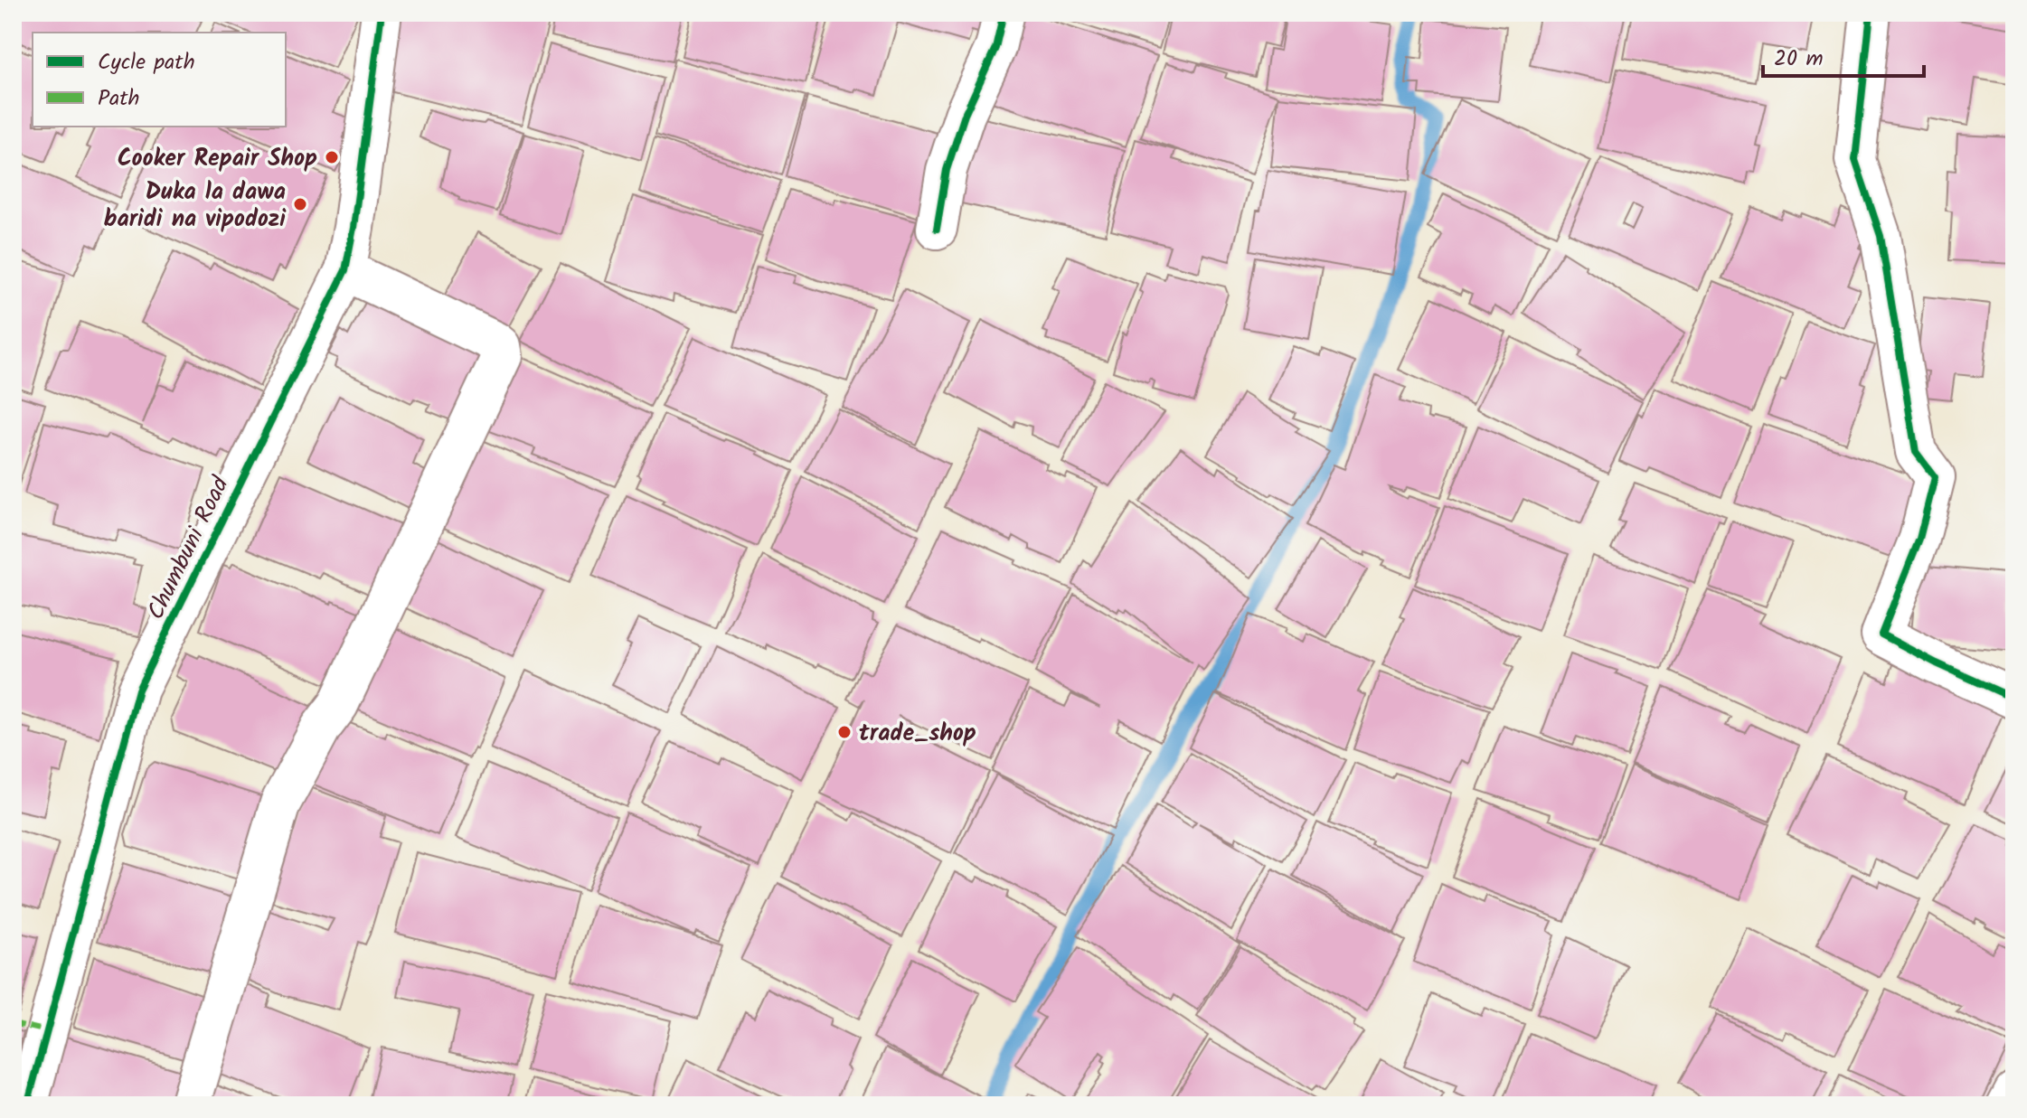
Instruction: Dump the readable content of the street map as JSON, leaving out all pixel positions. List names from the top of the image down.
{
  "streets": {
    "street": ["Chumbuni Road"]
  },
  "places": ["Cooker Repair Shop", "Duka la dawa baridi na vipodozi", "trade_shop"],
  "legend": ["Cycle path", "Path"],
  "scale_bar": "20 m"
}
